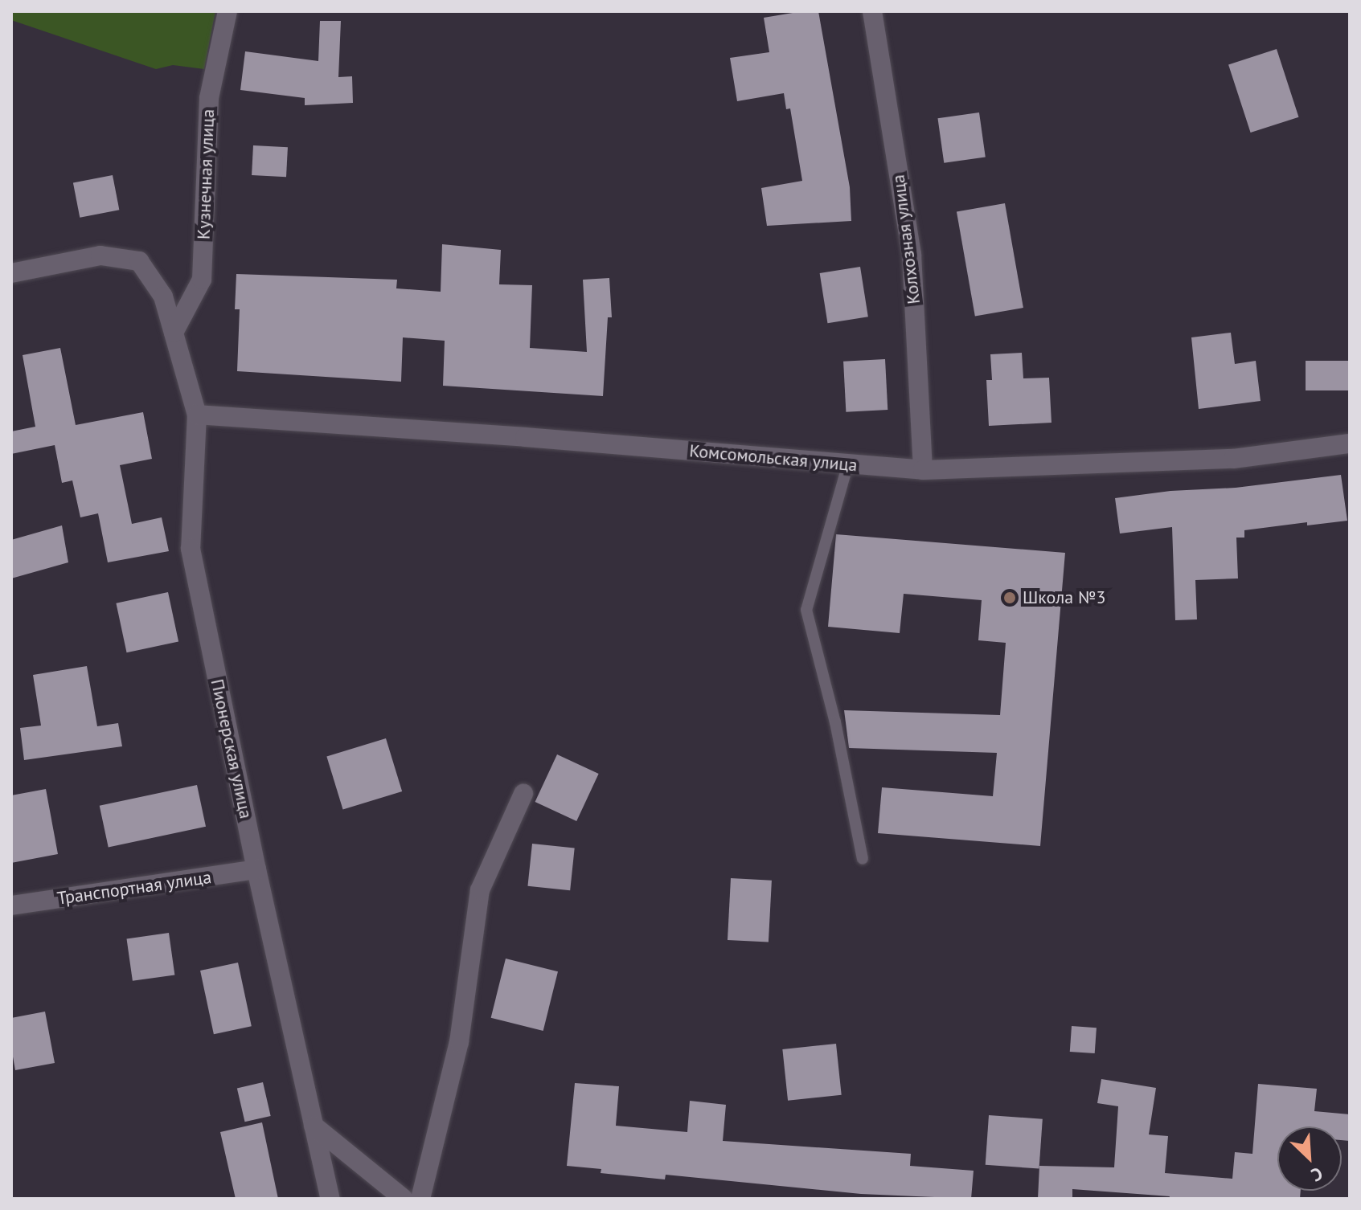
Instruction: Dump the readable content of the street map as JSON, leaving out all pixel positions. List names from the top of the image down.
{
  "streets": {
    "street": [
      "Кузнечная улица",
      "Колхозная улица",
      "Комсомольская улица",
      "Пионерская улица",
      "Транспортная улица"
    ]
  },
  "crossings": [
    ["Кузнечная улица", "Пионерская улица"],
    ["Колхозная улица", "Комсомольская улица"],
    ["Комсомольская улица", "Пионерская улица"],
    ["Пионерская улица", "Транспортная улица"]
  ],
  "places": ["Школа №3"],
  "north": "bottom right"
}
